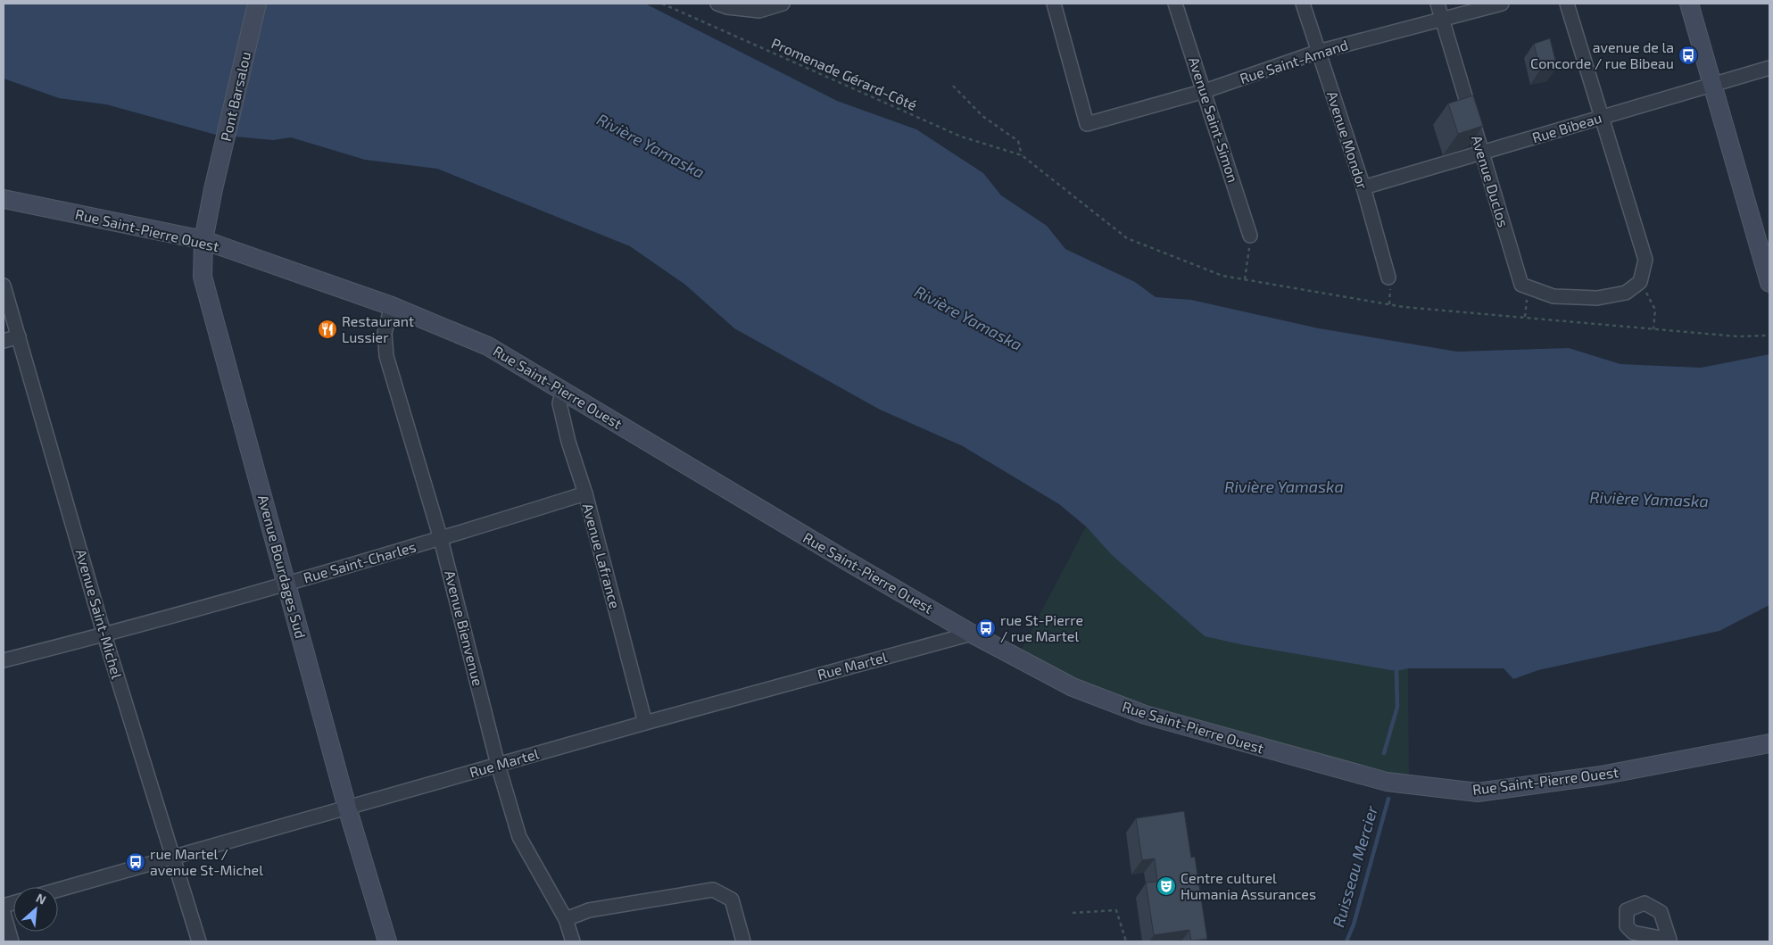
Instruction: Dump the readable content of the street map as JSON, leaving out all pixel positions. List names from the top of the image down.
{
  "streets": {
    "street": [
      "Rue Saint-Amand",
      "Pont Barsalou",
      "Avenue Saint-Simon",
      "Rue Bibeau",
      "Avenue Mondor",
      "Avenue Duclos",
      "Rue Saint-Pierre Ouest",
      "Avenue Lafrance",
      "Rue Saint-Charles",
      "Avenue Bourdages Sud",
      "Avenue Saint-Michel",
      "Avenue Bienvenue",
      "Rue Martel"
    ],
    "path": ["Promenade Gérard-Côté"]
  },
  "crossings": [
    ["Rue Saint-Amand", "Avenue Saint-Simon"],
    ["Rue Saint-Amand", "Avenue Mondor"],
    ["Rue Saint-Amand", "Avenue Duclos"],
    ["Pont Barsalou", "Avenue Bourdages Sud"],
    ["Rue Bibeau", "Avenue Mondor"],
    ["Rue Bibeau", "Avenue Duclos"],
    ["Rue Saint-Pierre Ouest", "Avenue Lafrance"],
    ["Rue Saint-Pierre Ouest", "Avenue Bourdages Sud"],
    ["Rue Saint-Pierre Ouest", "Avenue Bienvenue"],
    ["Rue Saint-Pierre Ouest", "Rue Martel"],
    ["Avenue Lafrance", "Rue Saint-Charles"],
    ["Avenue Lafrance", "Rue Martel"],
    ["Rue Saint-Charles", "Avenue Bourdages Sud"],
    ["Rue Saint-Charles", "Avenue Saint-Michel"],
    ["Rue Saint-Charles", "Avenue Bienvenue"],
    ["Avenue Bourdages Sud", "Rue Martel"],
    ["Avenue Saint-Michel", "Rue Martel"],
    ["Avenue Bienvenue", "Rue Martel"]
  ],
  "water": ["Rivière Yamaska", "Ruisseau Mercier"],
  "places": {
    "bus stop": ["avenue de la Concorde / rue Bibeau", "rue St-Pierre / rue Martel", "rue Martel / avenue St-Michel"],
    "restaurant": ["Restaurant Lussier"],
    "theatre": ["Centre culturel Humania Assurances"]
  },
  "north": "top right"
}
